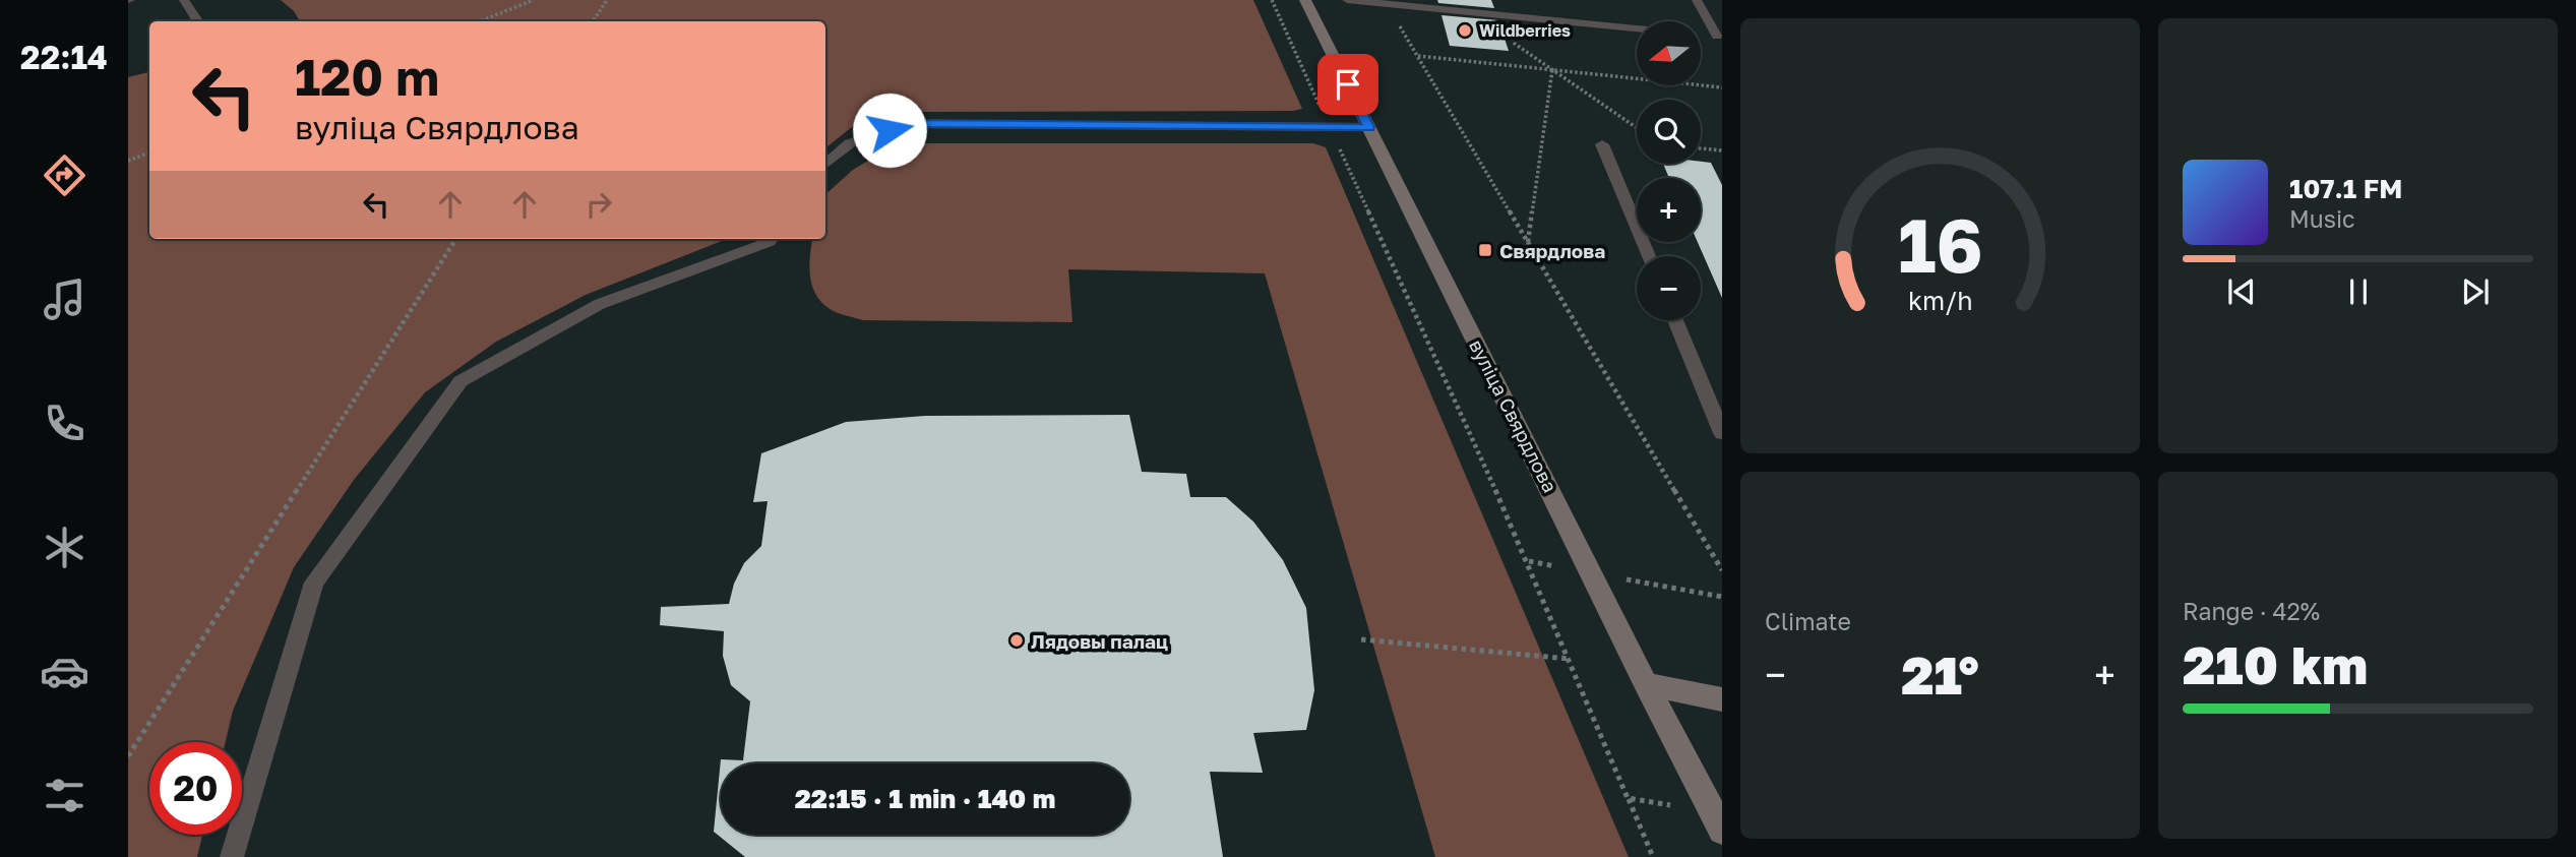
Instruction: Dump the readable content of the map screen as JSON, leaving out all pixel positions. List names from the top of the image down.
{
  "streets": {
    "main road": ["вуліца Свярдлова"]
  },
  "places": {
    "other": ["Wildberries", "Лядовы палац"],
    "transit": ["Свярдлова"]
  },
  "north": "left",
  "page": {
    "tabs": "22:14",
    "map_buttons": ["+", "−"],
    "turn": ["120 m", "вуліца Свярдлова"],
    "song": ["107.1 FM", "Music"],
    "tile": [
      "Climate",
      ["Range · 42%", "210 km"]
    ],
    "heat": ["−", "21°", "+"],
    "limit": "20",
    "trip": "22:15 · 1 min · 140 m",
    "gauge": ["16", "km/h"]
  }
}
